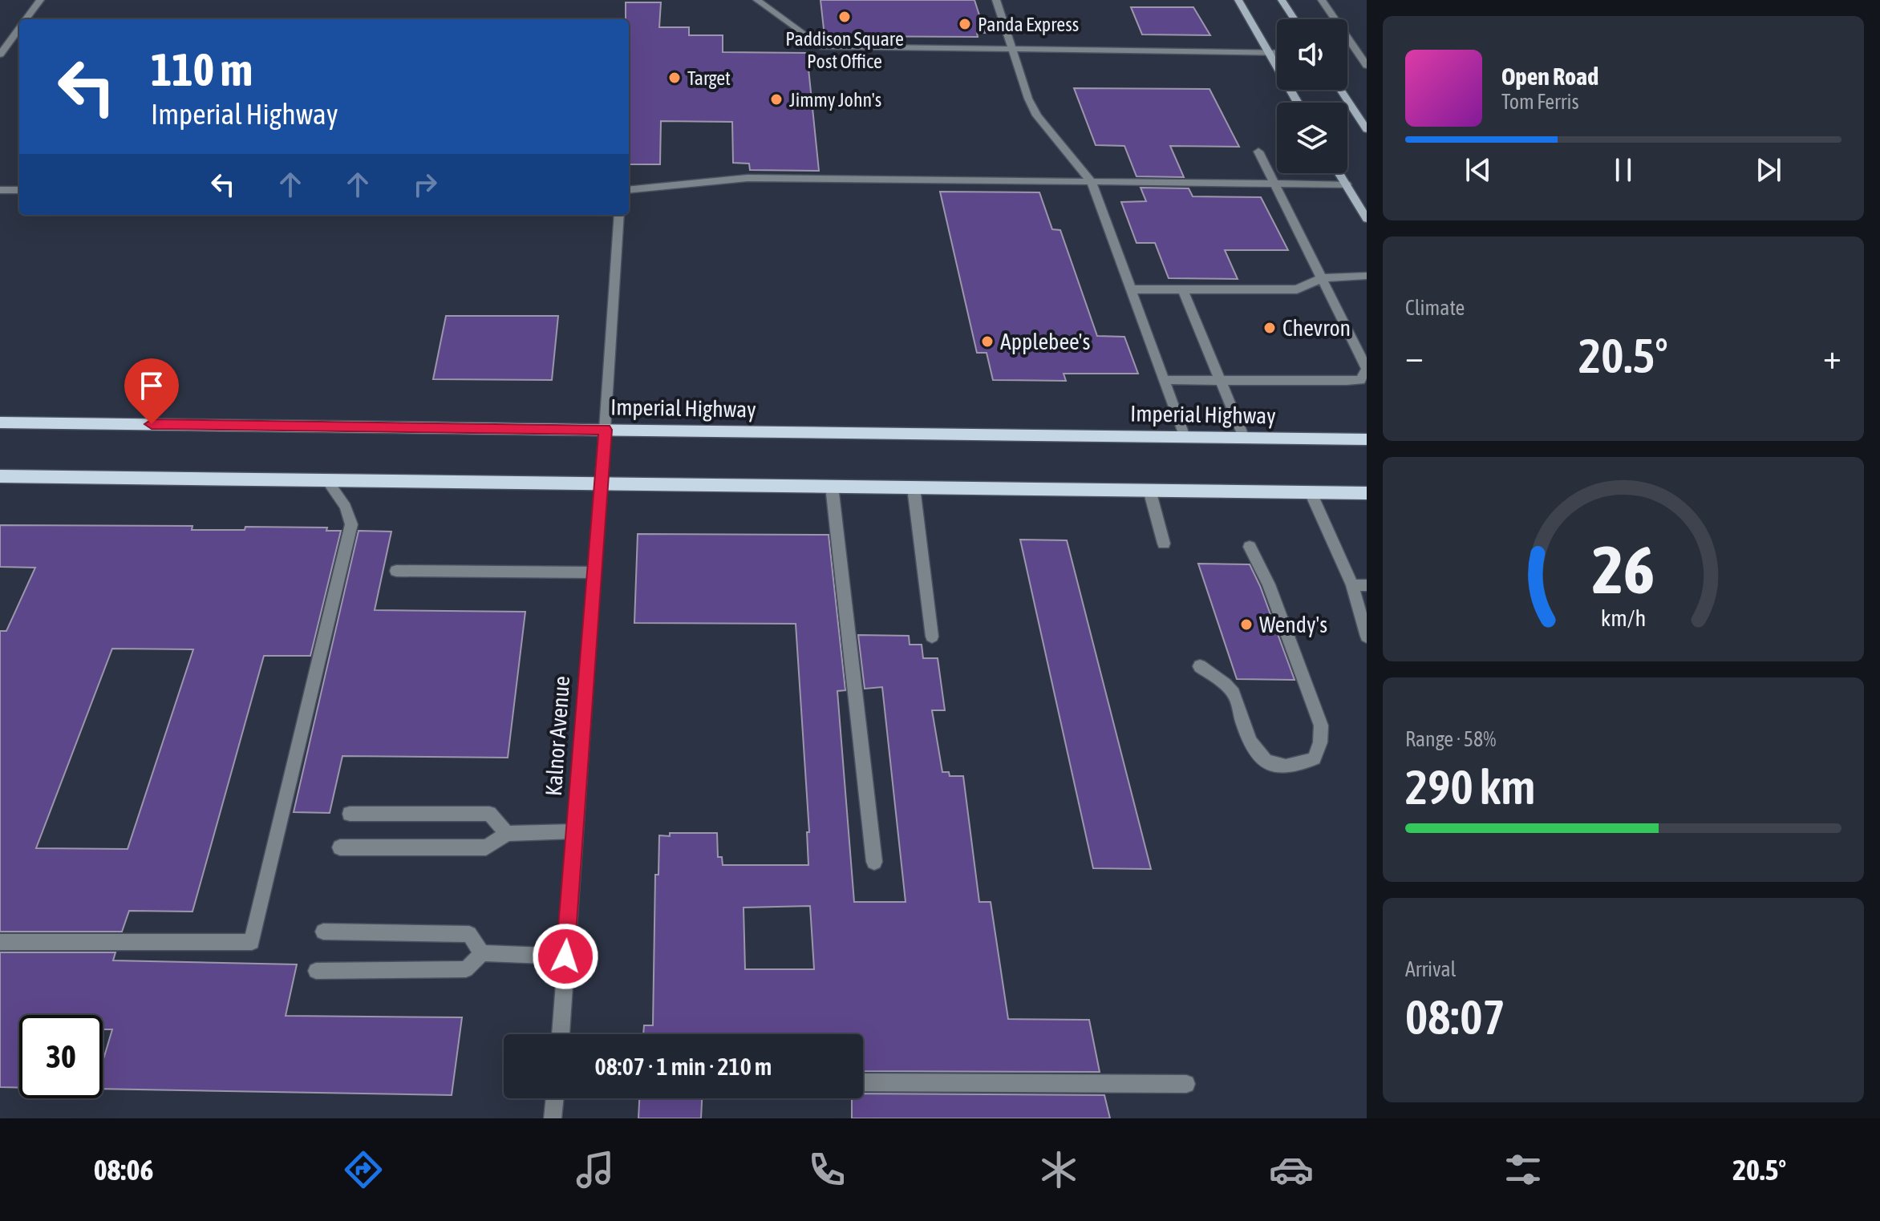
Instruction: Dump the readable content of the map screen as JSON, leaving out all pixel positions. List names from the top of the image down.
{
  "streets": {
    "main road": ["Imperial Highway"],
    "street": ["Kalnor Avenue"]
  },
  "crossings": [
    ["Imperial Highway", "Kalnor Avenue"]
  ],
  "places": [
    "Paddison Square Post Office",
    "Panda Express",
    "Target",
    "Jimmy John's",
    "Chevron",
    "Applebee's",
    "Wendy's"
  ],
  "page": {
    "turn": ["110 m", "Imperial Highway"],
    "song": ["Open Road", "Tom Ferris"],
    "tile": [
      "Climate",
      ["Range · 58%", "290 km"],
      ["Arrival", "08:07"]
    ],
    "heat": ["−", "20.5°", "+"],
    "limit": "30",
    "trip": "08:07 · 1 min · 210 m",
    "tabs": ["08:06", "20.5°"],
    "gauge": ["26", "km/h"]
  }
}
